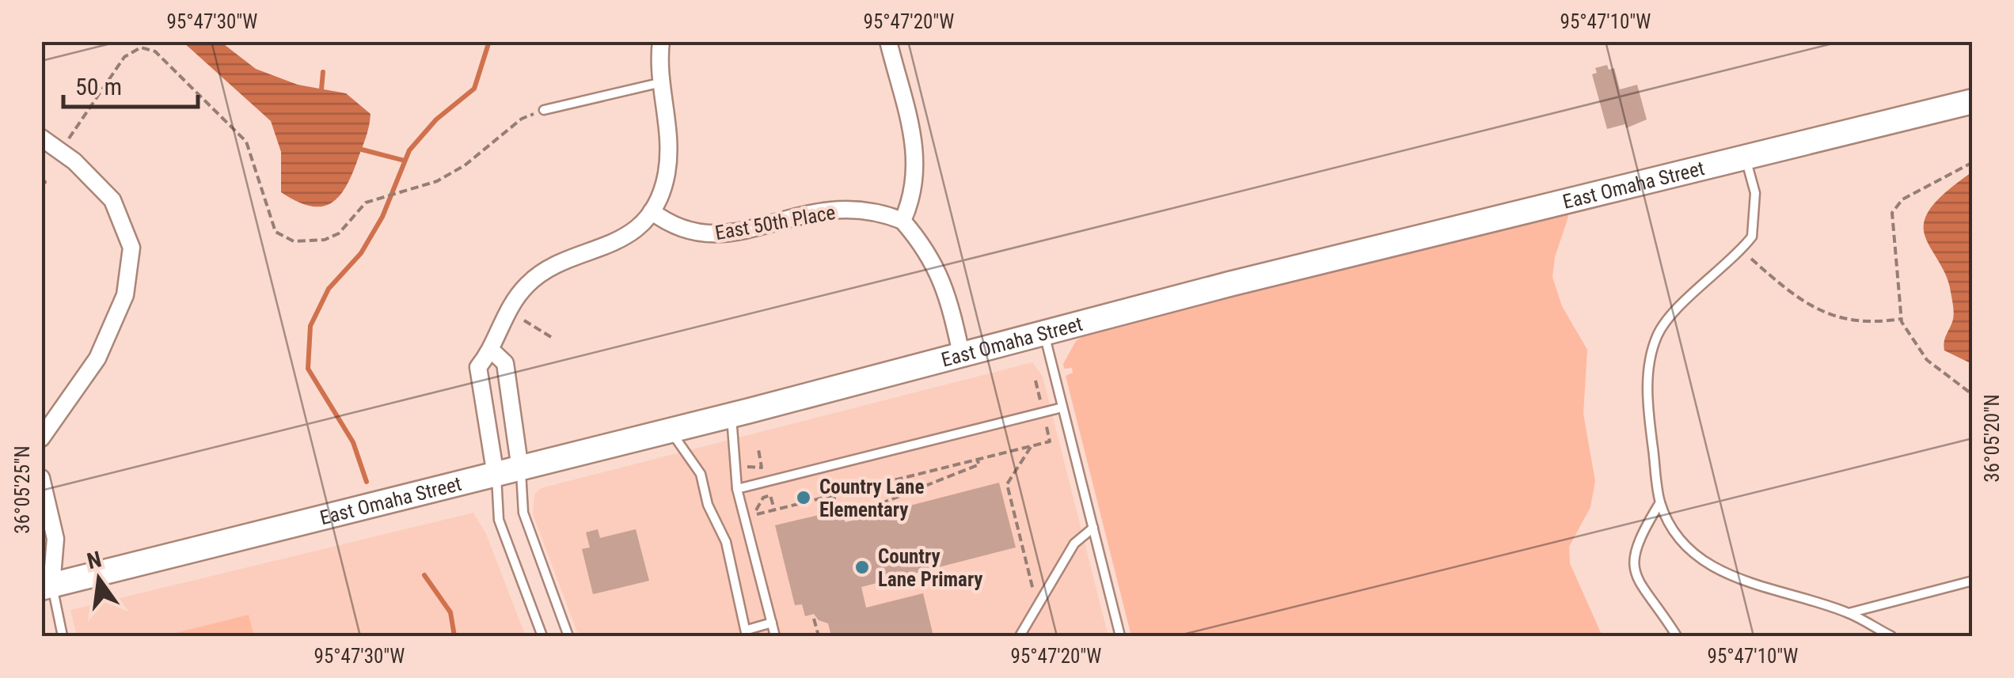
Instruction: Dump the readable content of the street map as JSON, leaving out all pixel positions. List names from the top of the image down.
{
  "streets": {
    "main road": ["East Omaha Street"],
    "street": ["East 50th Place"]
  },
  "places": ["Country Lane Elementary", "Country Lane Primary"],
  "scale_bar": "50 m",
  "north": "top",
  "coordinates": [
    "95°47'30\"W",
    "95°47'20\"W",
    "95°47'10\"W",
    "36°05'20\"N",
    "36°05'25\"N"
  ]
}
